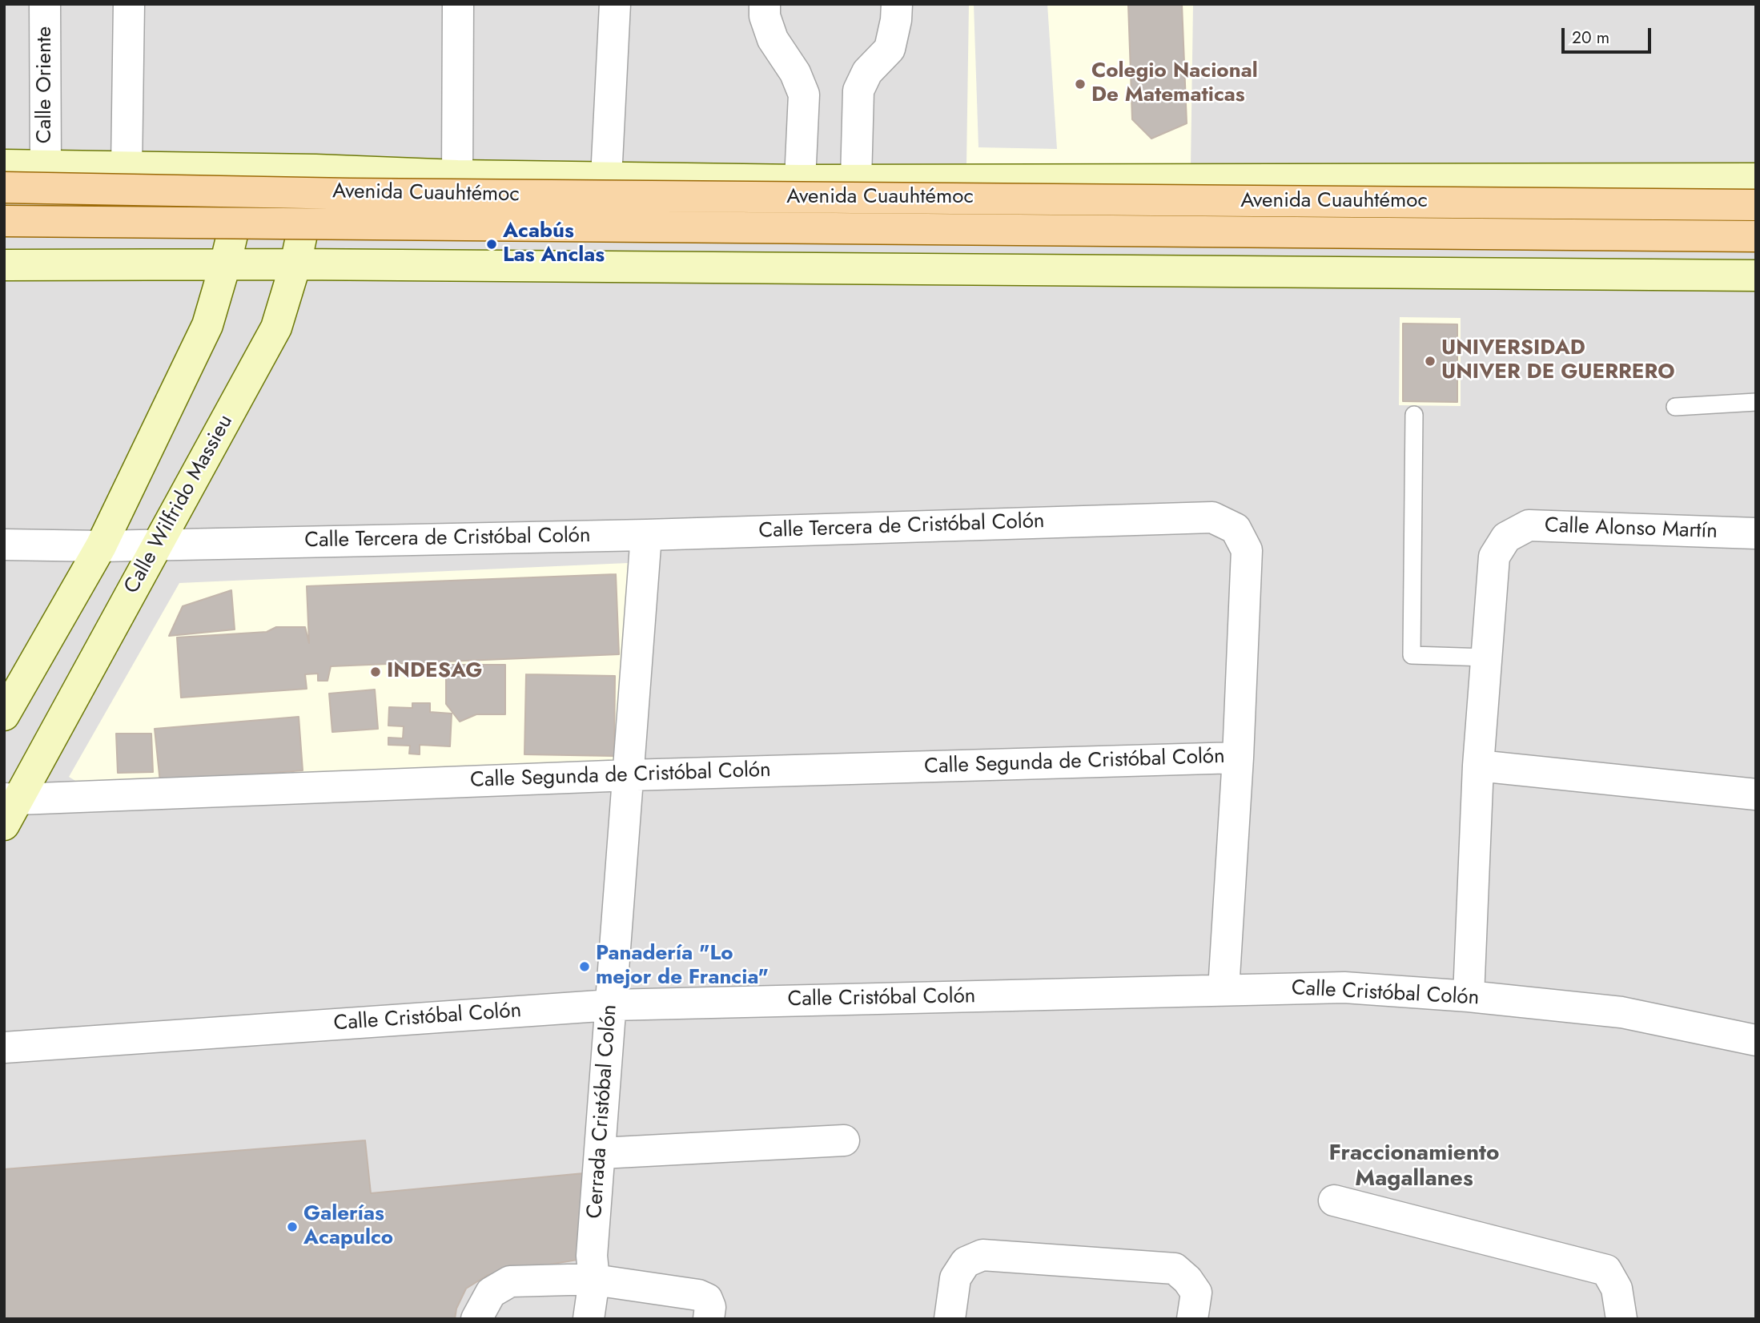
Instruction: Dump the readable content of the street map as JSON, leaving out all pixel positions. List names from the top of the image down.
{
  "streets": {
    "main road": ["Avenida Cuauhtémoc"],
    "street": [
      "Calle Oriente",
      "Calle Wilfrido Massieu",
      "Calle Tercera de Cristóbal Colón",
      "Calle Alonso Martín",
      "Calle Segunda de Cristóbal Colón",
      "Calle Cristóbal Colón",
      "Cerrada Cristóbal Colón"
    ]
  },
  "crossings": [
    ["Calle Wilfrido Massieu", "Calle Tercera de Cristóbal Colón"],
    ["Calle Wilfrido Massieu", "Calle Segunda de Cristóbal Colón"],
    ["Calle Tercera de Cristóbal Colón", "Calle Segunda de Cristóbal Colón"],
    ["Calle Tercera de Cristóbal Colón", "Calle Cristóbal Colón"],
    ["Calle Tercera de Cristóbal Colón", "Cerrada Cristóbal Colón"],
    ["Calle Alonso Martín", "Calle Cristóbal Colón"],
    ["Calle Segunda de Cristóbal Colón", "Cerrada Cristóbal Colón"],
    ["Calle Cristóbal Colón", "Cerrada Cristóbal Colón"]
  ],
  "districts": ["Fraccionamiento Magallanes"],
  "places": [
    "Colegio Nacional De Matematicas",
    "Acabús Las Anclas",
    "UNIVERSIDAD UNIVER DE GUERRERO",
    "INDESAG",
    "Panadería \"Lo mejor de Francia\"",
    "Galerías Acapulco"
  ],
  "scale_bar": "20 m"
}
